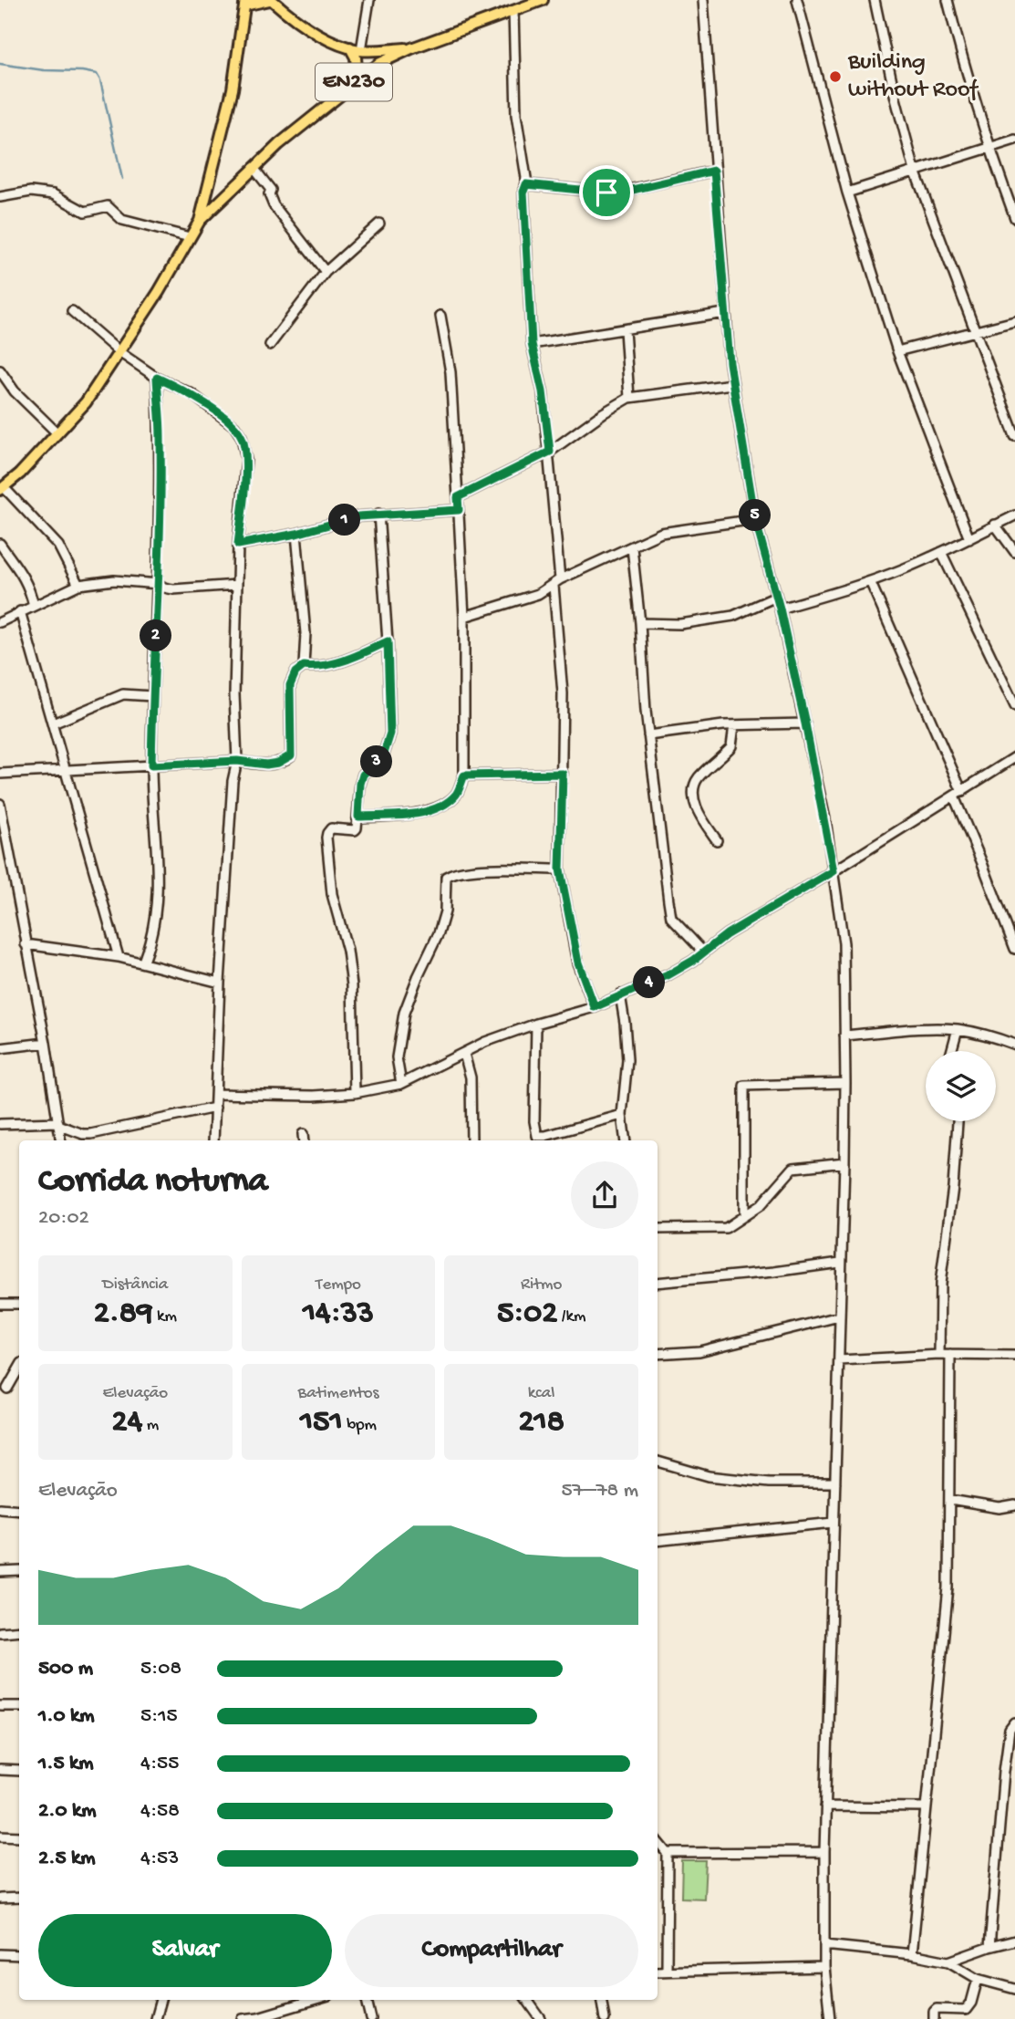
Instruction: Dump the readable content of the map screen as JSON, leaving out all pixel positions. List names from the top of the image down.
{
  "streets": {
    "main road": ["EN230"]
  },
  "places": ["Building without Roof"],
  "page": {
    "pins": [
      "5",
      "1",
      "2",
      "3",
      "4"
    ],
    "heading": ["Corrida noturna", "20:02"],
    "stats": [
      ["Distância", "2.89 km"],
      ["Tempo", "14:33"],
      ["Ritmo", "5:02 /km"],
      ["Elevação", "24 m"],
      ["Batimentos", "151 bpm"],
      ["kcal", "218"]
    ],
    "chart": ["Elevação", "57–78 m"],
    "list": [
      {
        "name": "500 m",
        "note": "5:08"
      },
      {
        "name": "1.0 km",
        "note": "5:15"
      },
      {
        "name": "1.5 km",
        "note": "4:55"
      },
      {
        "name": "2.0 km",
        "note": "4:58"
      },
      {
        "name": "2.5 km",
        "note": "4:53"
      }
    ],
    "buttons": ["Salvar", "Compartilhar"]
  }
}
